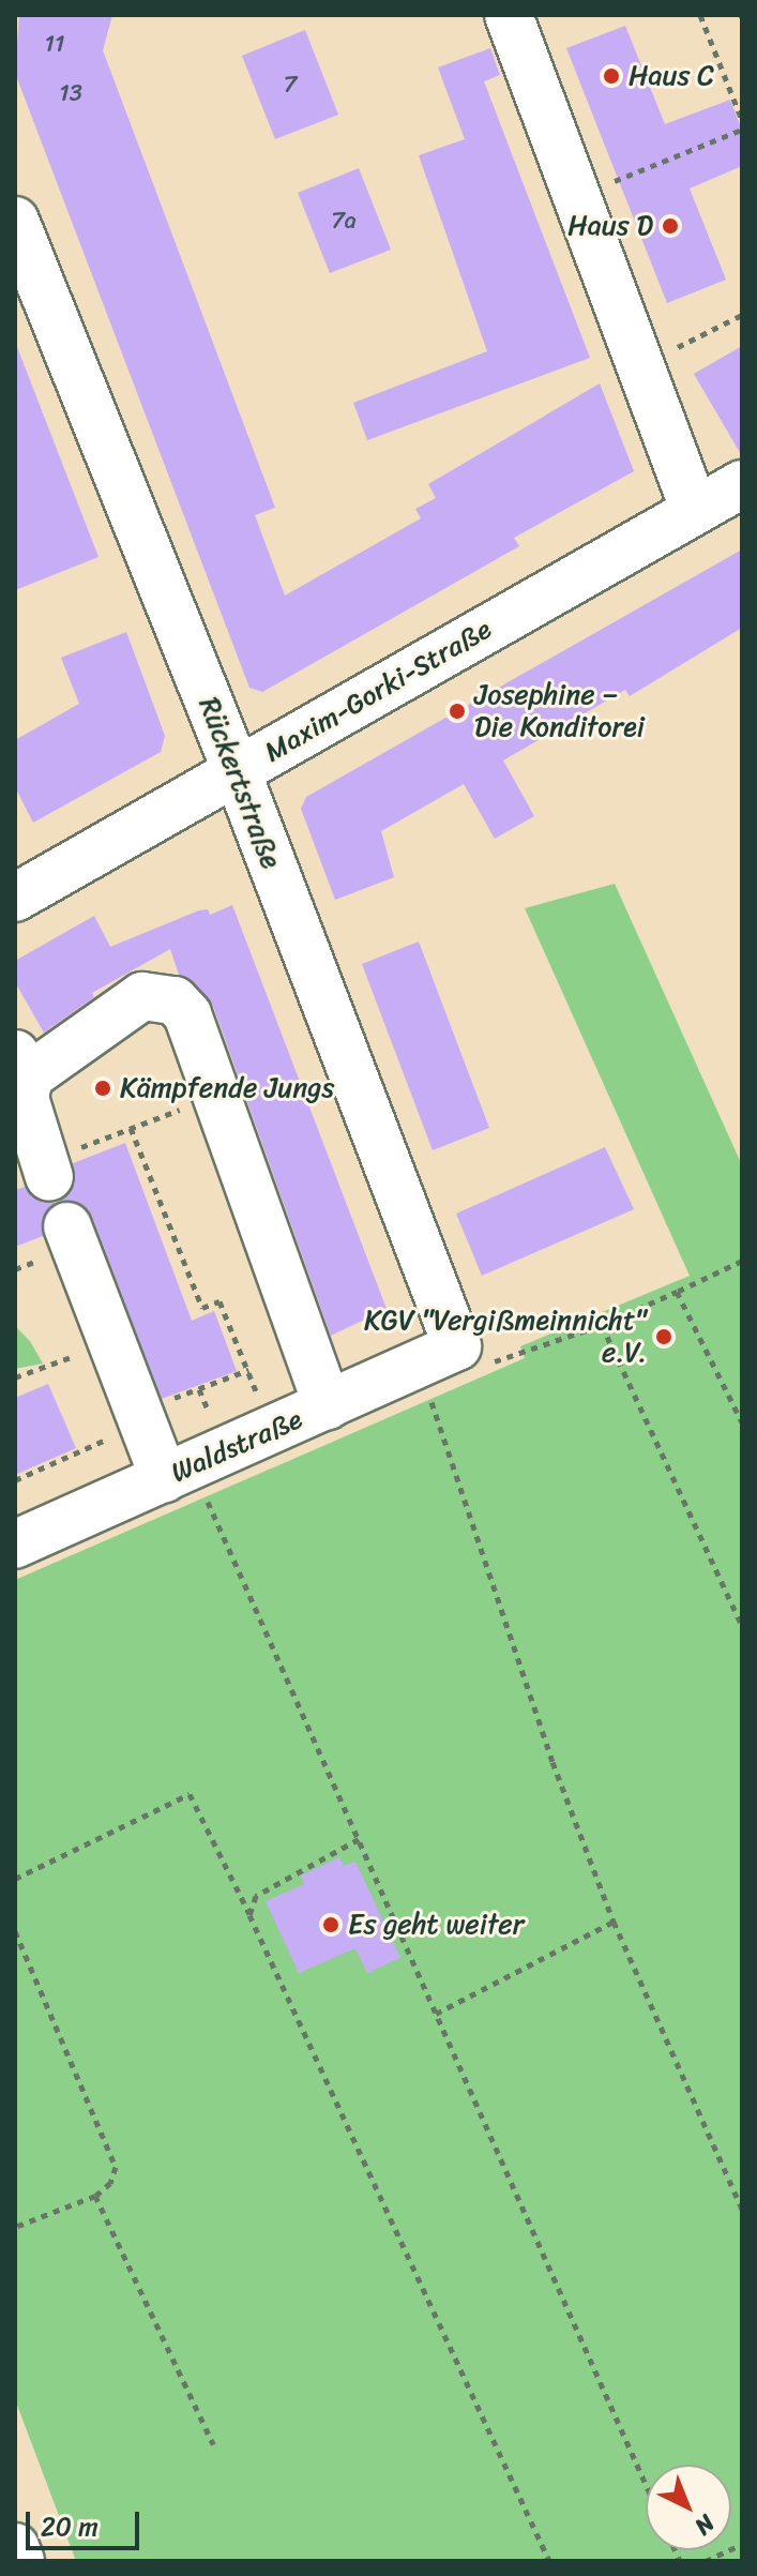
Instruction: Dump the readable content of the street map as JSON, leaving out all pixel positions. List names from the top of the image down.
{
  "streets": {
    "street": ["Maxim-Gorki-Straße", "Rückertstraße", "Waldstraße"]
  },
  "crossings": [
    ["Maxim-Gorki-Straße", "Rückertstraße"],
    ["Rückertstraße", "Waldstraße"]
  ],
  "places": [
    "Haus C",
    "Haus D",
    "Josephine – Die Konditorei",
    "Kämpfende Jungs",
    "KGV \"Vergißmeinnicht\" e.V.",
    "Es geht weiter"
  ],
  "house_numbers": [
    "11",
    "7",
    "13",
    "7a"
  ],
  "scale_bar": "20 m",
  "north": "bottom right"
}
